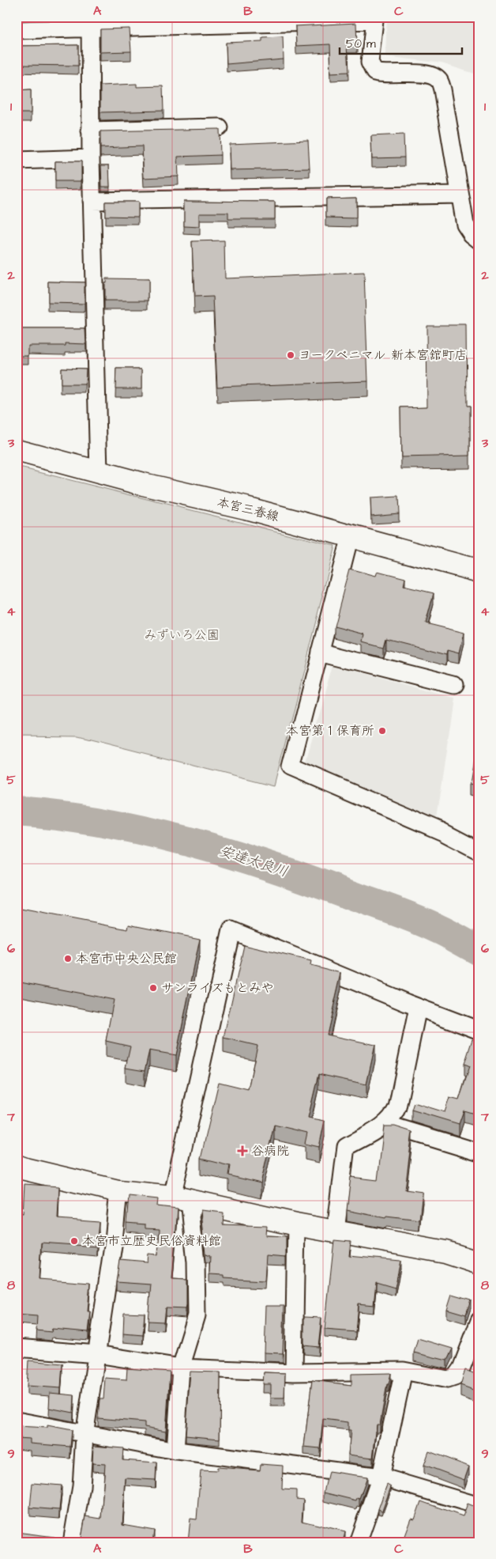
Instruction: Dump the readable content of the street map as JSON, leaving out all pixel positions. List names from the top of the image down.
{
  "streets": {
    "main road": ["本宮三春線"]
  },
  "water": ["安達太良川"],
  "parks": ["みずいろ公園"],
  "places": {
    "other": [
      "ヨークベニマル 新本宮舘町店",
      "本宮第１保育所",
      "本宮市中央公民館",
      "サンライズもとみや",
      "本宮市立歴史民俗資料館"
    ],
    "health": ["谷病院"]
  },
  "scale_bar": "50 m",
  "grid": {
    "columns": ["A", "B", "C"],
    "rows": [
      "1",
      "2",
      "3",
      "4",
      "5",
      "6",
      "7",
      "8",
      "9"
    ]
  }
}
